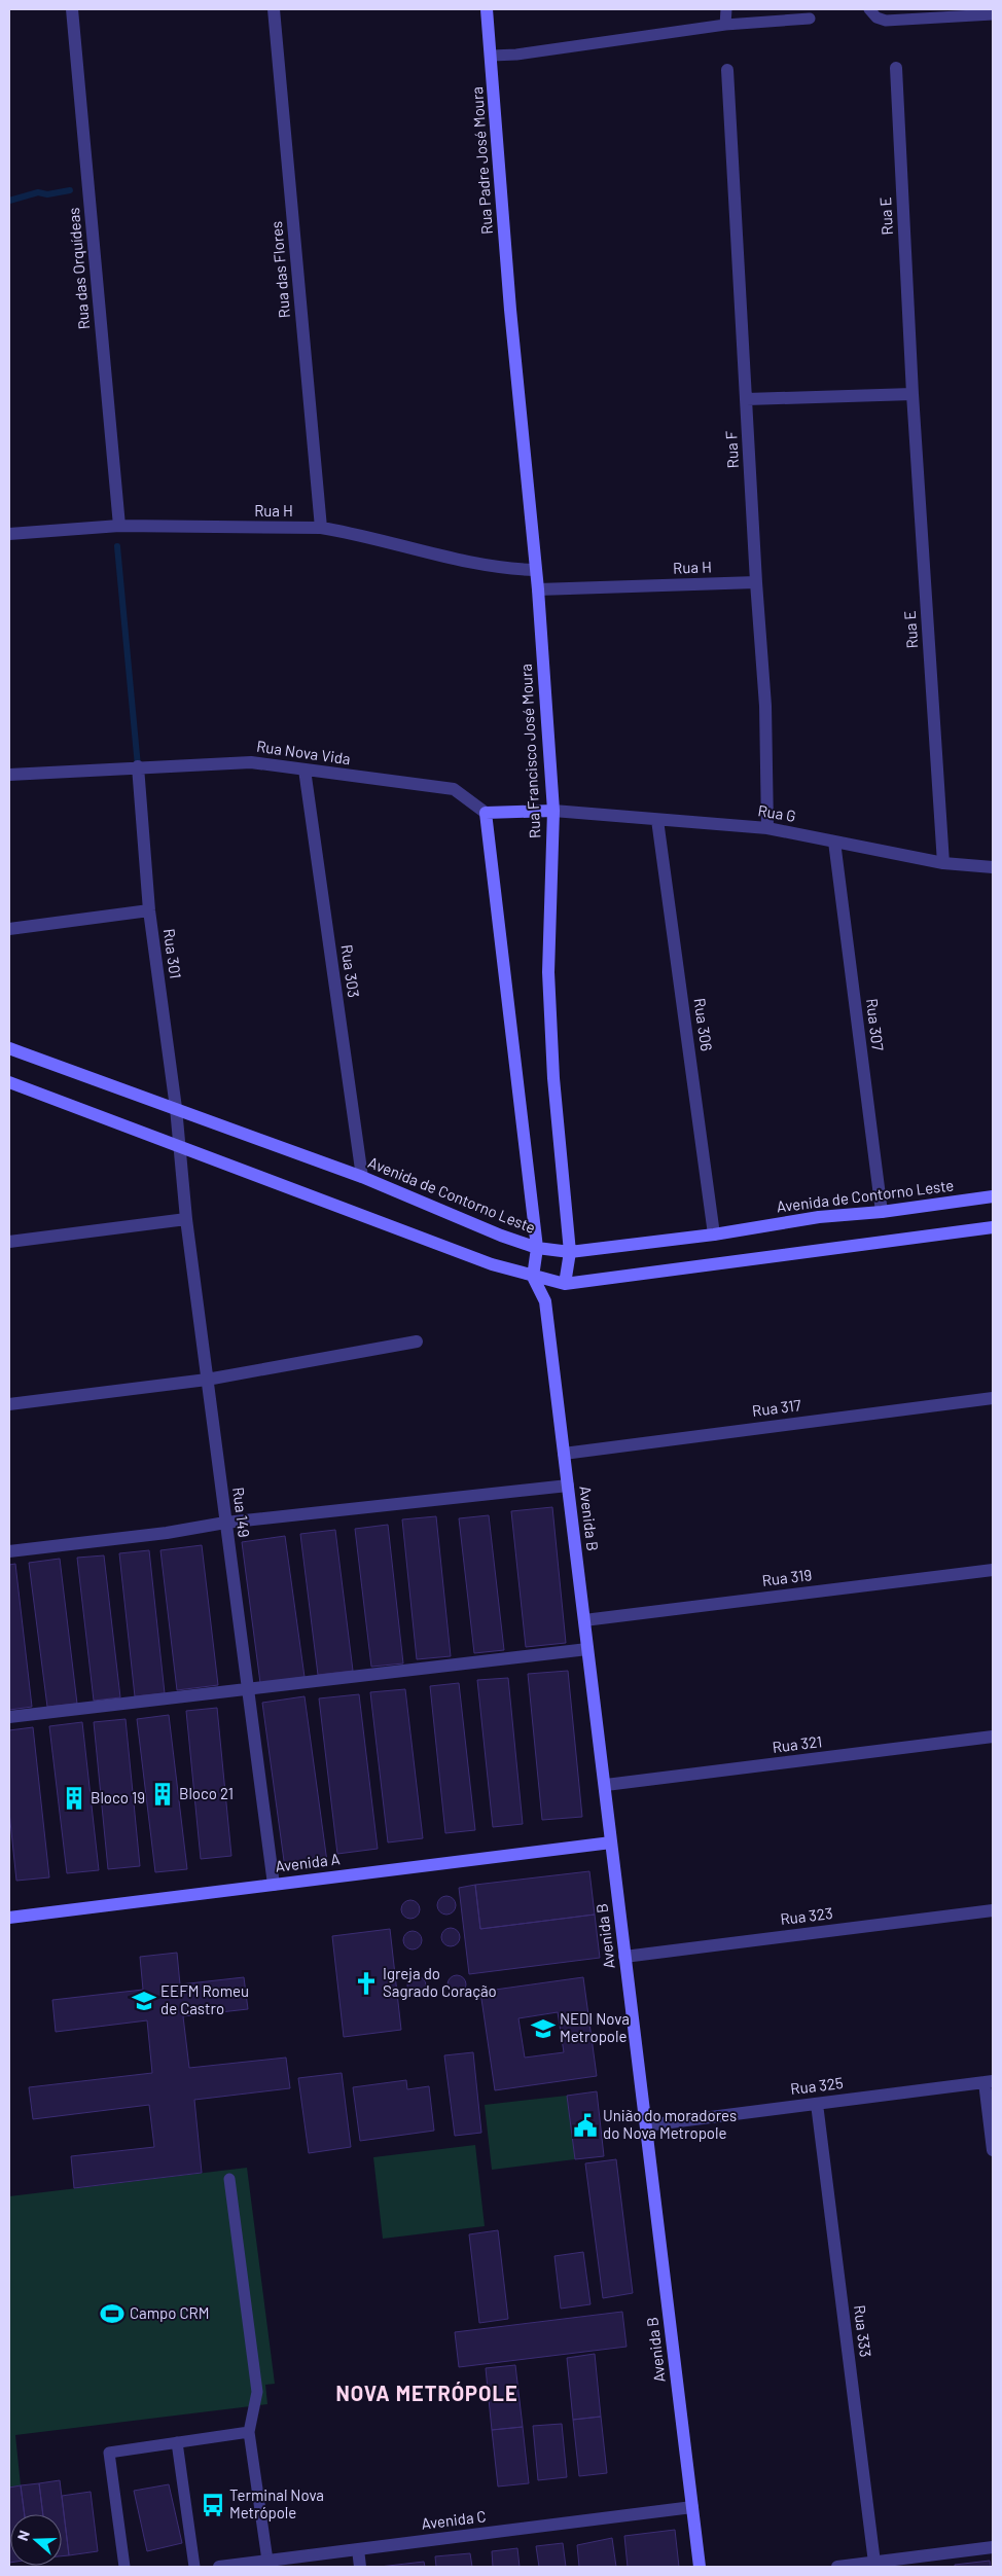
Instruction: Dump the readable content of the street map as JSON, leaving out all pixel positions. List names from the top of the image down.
{
  "streets": {
    "street": [
      "Rua Padre José Moura",
      "Rua E",
      "Rua das Orquídeas",
      "Rua das Flores",
      "Rua F",
      "Rua H",
      "Rua Francisco José Moura",
      "Rua Nova Vida",
      "Rua G",
      "Rua 301",
      "Rua 303",
      "Rua 306",
      "Rua 307",
      "Avenida de Contorno Leste",
      "Rua 317",
      "Rua 149",
      "Avenida B",
      "Rua 319",
      "Rua 321",
      "Avenida A",
      "Rua 323",
      "Rua 325",
      "Rua 333",
      "Avenida C"
    ]
  },
  "crossings": [
    ["Rua Padre José Moura", "Rua Francisco José Moura"],
    ["Rua E", "Rua G"],
    ["Rua das Orquídeas", "Rua H"],
    ["Rua das Flores", "Rua H"],
    ["Rua F", "Rua H"],
    ["Rua F", "Rua G"],
    ["Rua H", "Rua Francisco José Moura"],
    ["Rua Francisco José Moura", "Rua G"],
    ["Rua Francisco José Moura", "Avenida de Contorno Leste"],
    ["Rua Nova Vida", "Rua 301"],
    ["Rua Nova Vida", "Rua 303"],
    ["Rua G", "Rua 306"],
    ["Rua G", "Rua 307"],
    ["Rua 301", "Avenida de Contorno Leste"],
    ["Rua 301", "Rua 149"],
    ["Rua 303", "Avenida de Contorno Leste"],
    ["Rua 306", "Avenida de Contorno Leste"],
    ["Rua 307", "Avenida de Contorno Leste"],
    ["Rua 317", "Avenida B"],
    ["Rua 149", "Avenida A"],
    ["Avenida B", "Rua 319"],
    ["Avenida B", "Rua 321"],
    ["Avenida B", "Avenida A"],
    ["Avenida B", "Rua 323"],
    ["Avenida B", "Rua 325"],
    ["Avenida B", "Avenida C"],
    ["Rua 325", "Rua 333"]
  ],
  "districts": ["NOVA METRÓPOLE"],
  "places": {
    "building": ["Bloco 21", "Bloco 19"],
    "church": ["Igreja do Sagrado Coração"],
    "school or university": ["EEFM Romeu de Castro", "NEDI Nova Metropole"],
    "public building": ["União do moradores do Nova Metropole"],
    "sports": ["Campo CRM"],
    "bus stop": ["Terminal Nova Metrópole"]
  },
  "north": "left"
}
